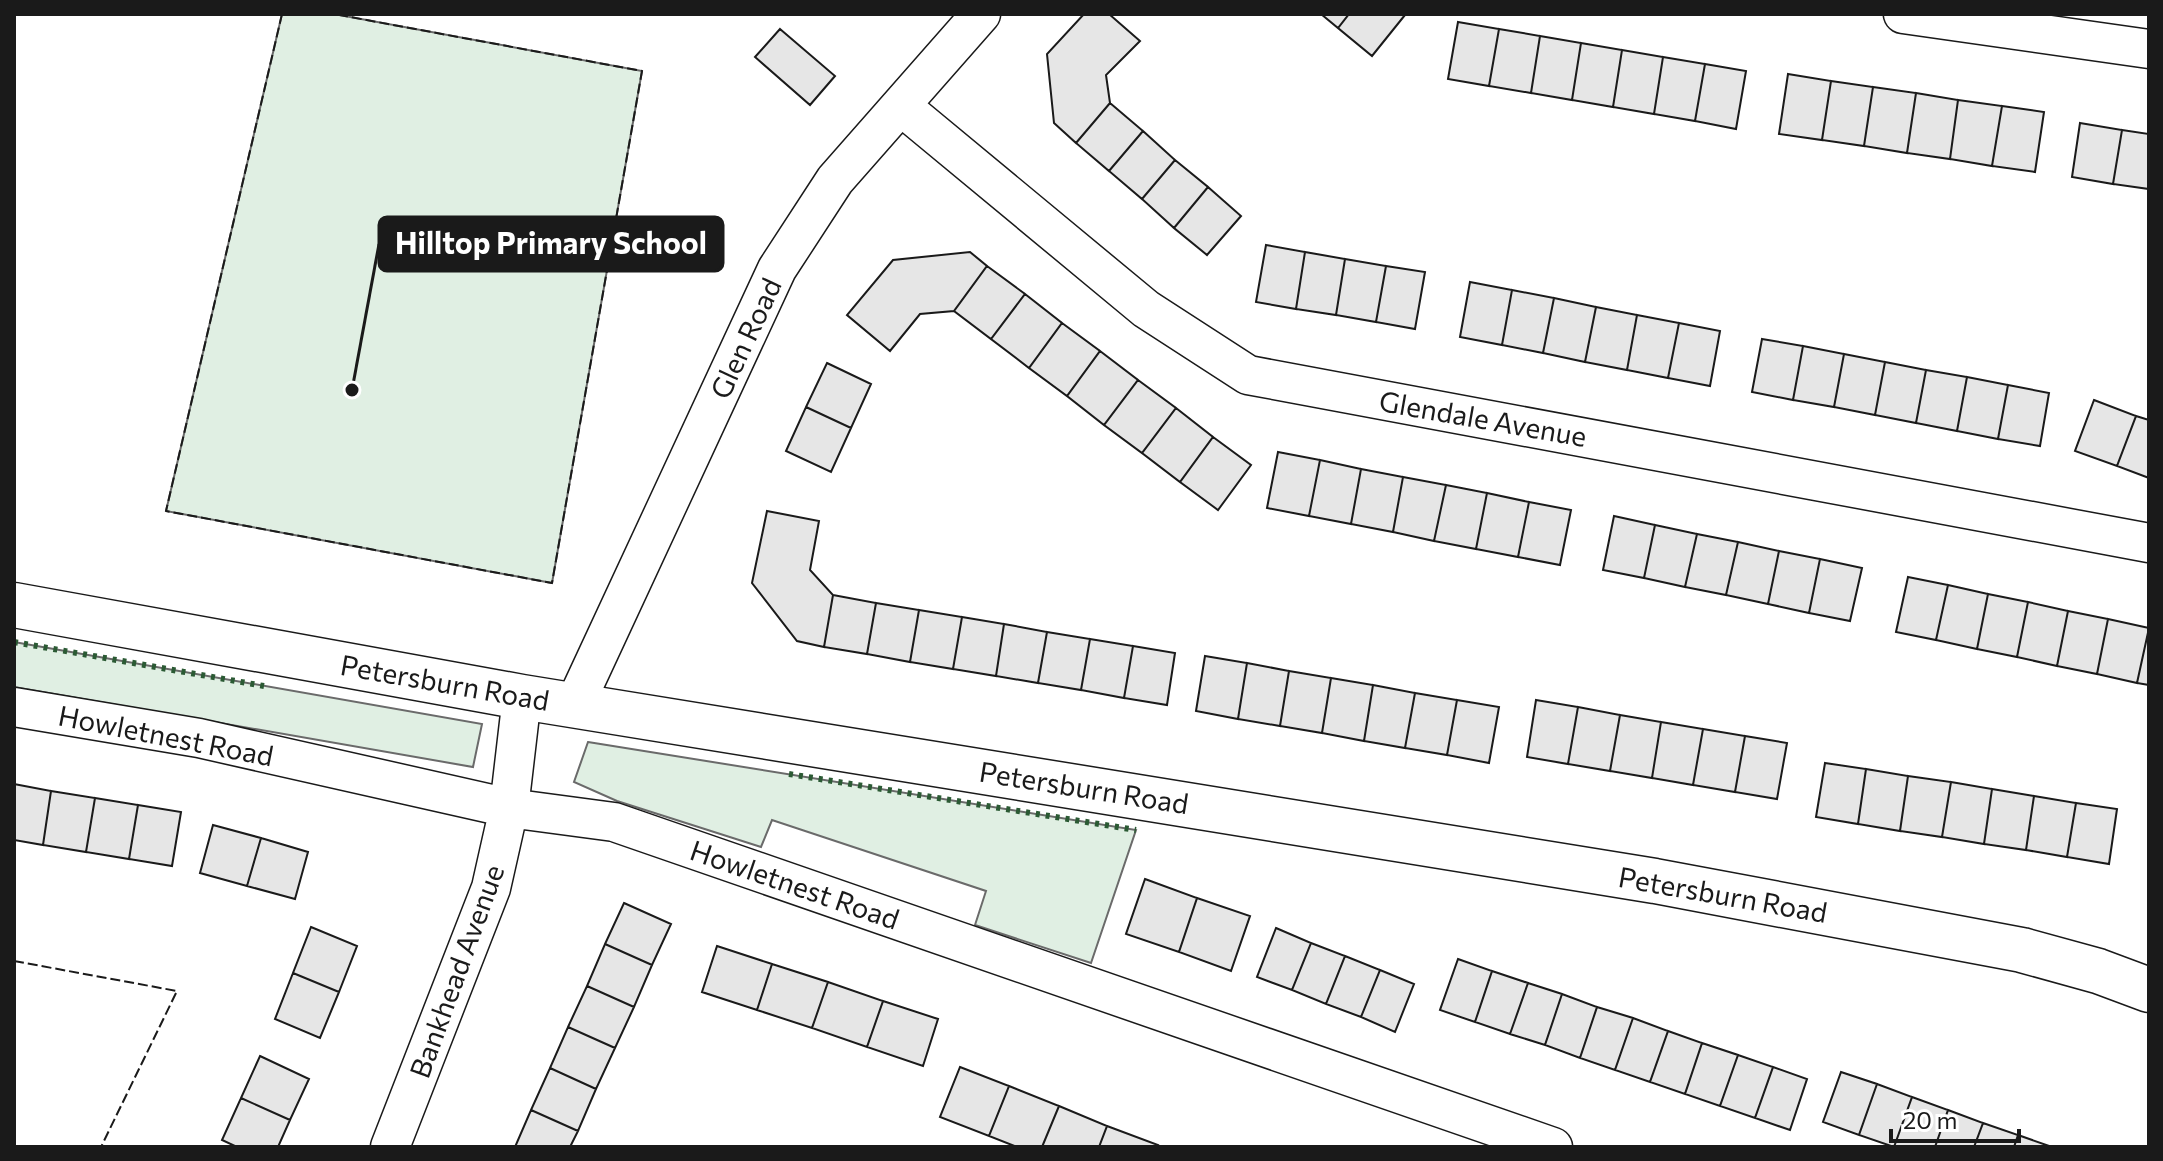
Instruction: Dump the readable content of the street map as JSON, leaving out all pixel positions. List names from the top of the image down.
{
  "streets": {
    "main road": ["Petersburn Road"],
    "street": [
      "Glen Road",
      "Glendale Avenue",
      "Howletnest Road",
      "Bankhead Avenue"
    ]
  },
  "crossings": [
    ["Glen Road", "Glendale Avenue"],
    ["Glen Road", "Petersburn Road"],
    ["Petersburn Road", "Bankhead Avenue"],
    ["Howletnest Road", "Bankhead Avenue"]
  ],
  "places": ["Hilltop Primary School"],
  "scale_bar": "20 m"
}
